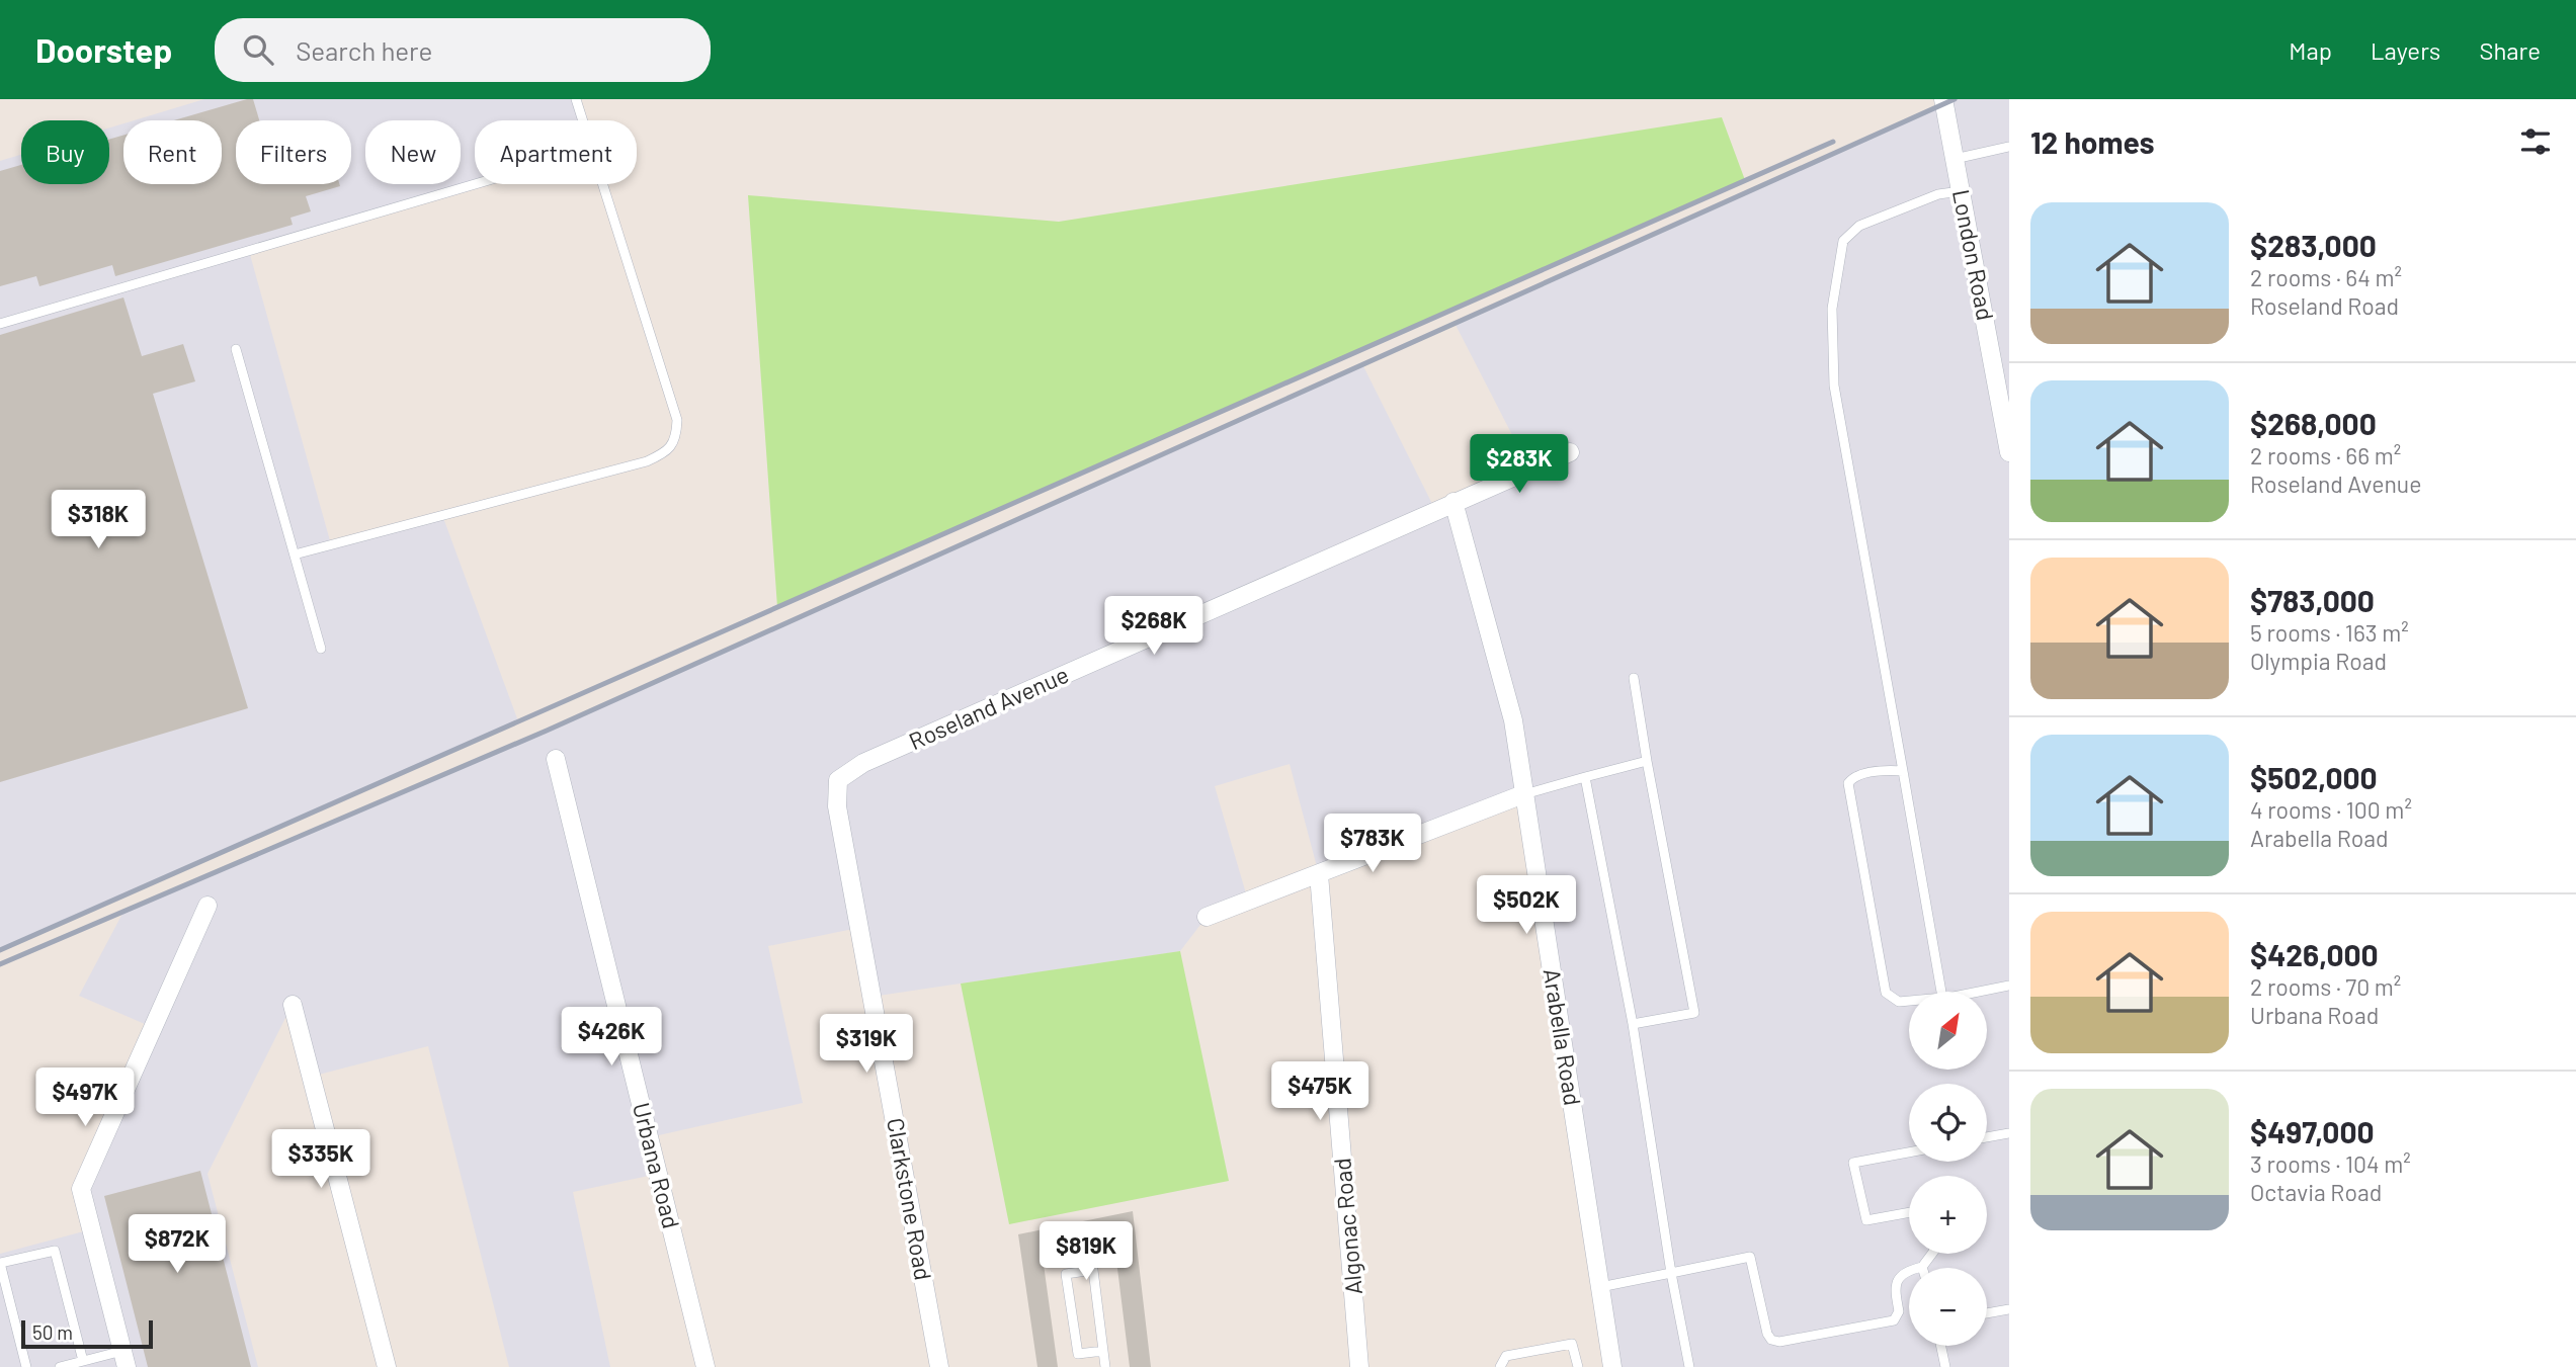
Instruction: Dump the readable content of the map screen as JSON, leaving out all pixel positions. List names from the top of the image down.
{
  "streets": {
    "street": [
      "London Road",
      "Roseland Avenue",
      "Arabella Road",
      "Urbana Road",
      "Clarkstone Road",
      "Algonac Road"
    ]
  },
  "crossings": [
    ["Roseland Avenue", "Arabella Road"],
    ["Roseland Avenue", "Clarkstone Road"]
  ],
  "scale_bar": "50 m",
  "north": "top right",
  "page": {
    "header": "Doorstep",
    "search": "Search here",
    "nav": ["Map", "Layers", "Share"],
    "heading": "12 homes",
    "chip": [
      "Buy",
      "Rent",
      "Filters",
      "New",
      "Apartment"
    ],
    "list": [
      {
        "name": "$283,000",
        "note": "2 rooms · 64 m² · Roseland Road"
      },
      {
        "name": "$268,000",
        "note": "2 rooms · 66 m² · Roseland Avenue"
      },
      {
        "name": "$783,000",
        "note": "5 rooms · 163 m² · Olympia Road"
      },
      {
        "name": "$502,000",
        "note": "4 rooms · 100 m² · Arabella Road"
      },
      {
        "name": "$426,000",
        "note": "2 rooms · 70 m² · Urbana Road"
      },
      {
        "name": "$497,000",
        "note": "3 rooms · 104 m² · Octavia Road"
      }
    ],
    "price": [
      "$283K",
      "$318K",
      "$268K",
      "$783K",
      "$502K",
      "$426K",
      "$319K",
      "$475K",
      "$497K",
      "$335K",
      "$872K",
      "$819K"
    ],
    "map_buttons": ["+", "−"],
    "scale": "50 m"
  }
}
